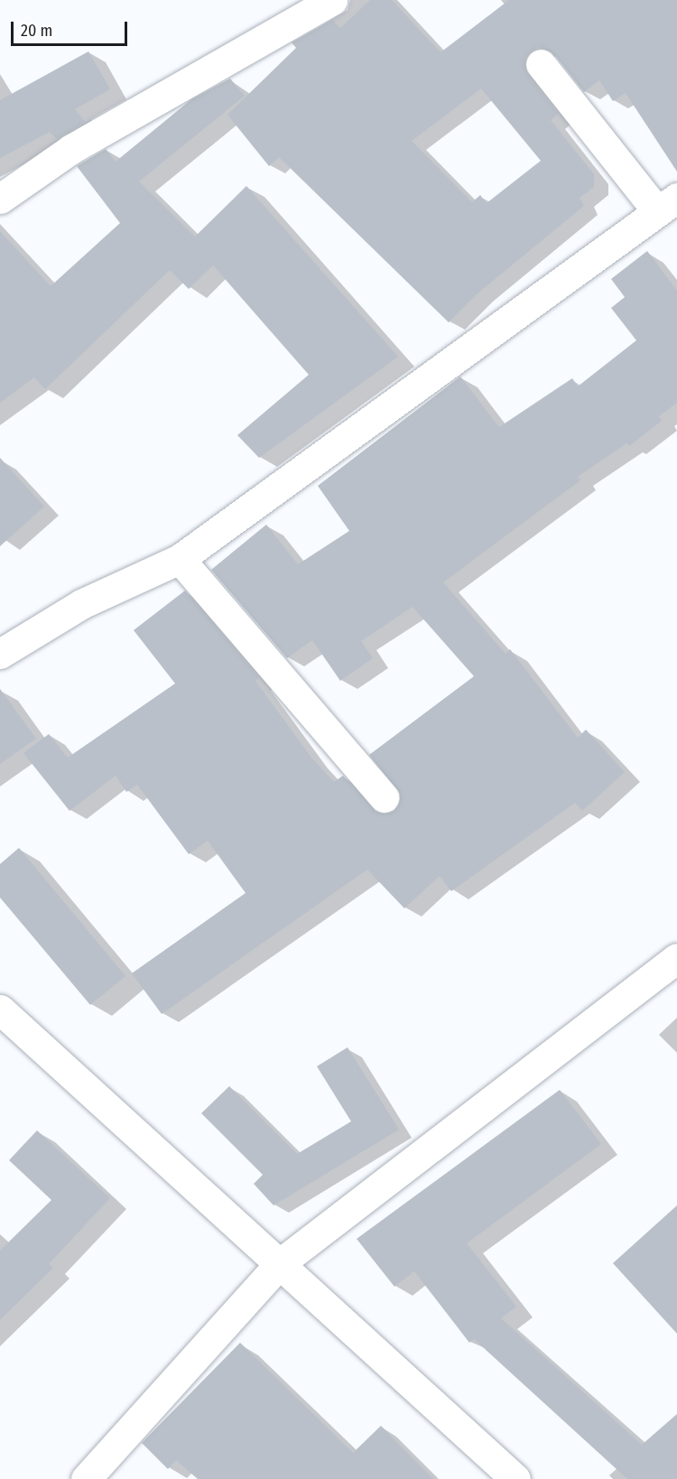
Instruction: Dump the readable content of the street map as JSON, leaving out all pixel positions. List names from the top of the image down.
{
  "scale_bar": "20 m"
}
